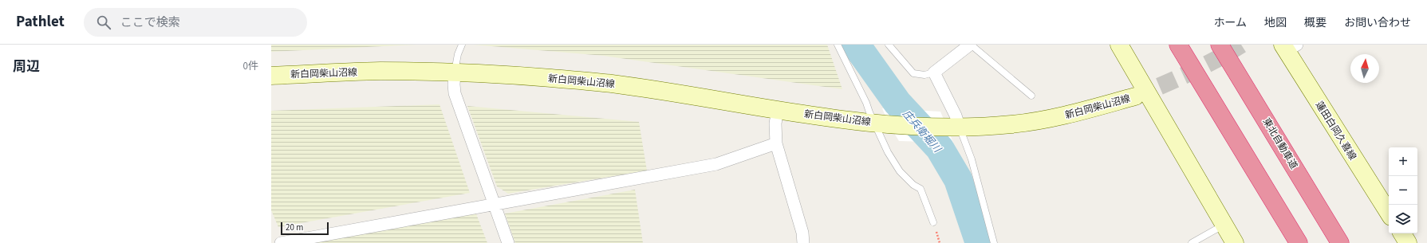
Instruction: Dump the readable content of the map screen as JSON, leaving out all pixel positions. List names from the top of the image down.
{
  "streets": {
    "highway": ["東北自動車道"],
    "street": ["新白岡柴山沼線", "蓮田白岡久喜線"]
  },
  "water": ["庄兵衛堀川"],
  "scale_bar": "20 m",
  "north": "top",
  "page": {
    "header": "Pathlet",
    "search": "ここで検索",
    "nav": [
      "ホーム",
      "地図",
      "概要",
      "お問い合わせ"
    ],
    "heading": ["周辺", "0件"],
    "map_buttons": ["+", "−"],
    "scale": "20 m"
  }
}
